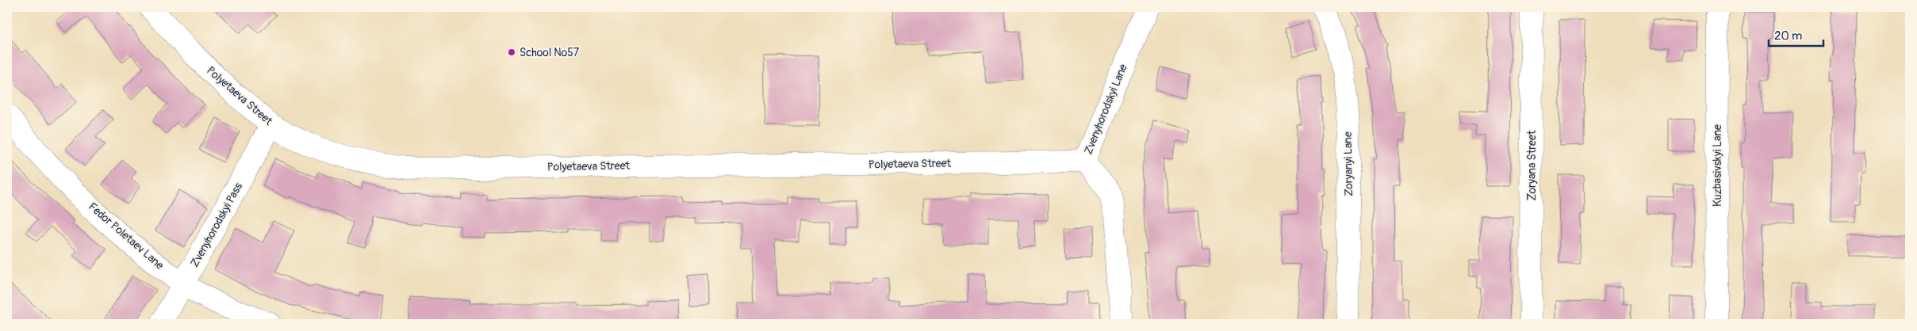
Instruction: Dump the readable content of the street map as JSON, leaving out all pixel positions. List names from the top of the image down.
{
  "streets": {
    "street": [
      "Polyetaeva Street",
      "Zvenyhorodskyi Lane",
      "Zoryanyi Lane",
      "Zoryana Street",
      "Kuzbasivskyi Lane",
      "Zvenyhorodskyi Pass",
      "Fedor Poletaev Lane"
    ]
  },
  "crossings": [
    ["Polyetaeva Street", "Zvenyhorodskyi Lane"],
    ["Polyetaeva Street", "Zvenyhorodskyi Pass"],
    ["Zvenyhorodskyi Pass", "Fedor Poletaev Lane"]
  ],
  "places": ["School №57"],
  "scale_bar": "20 m"
}
